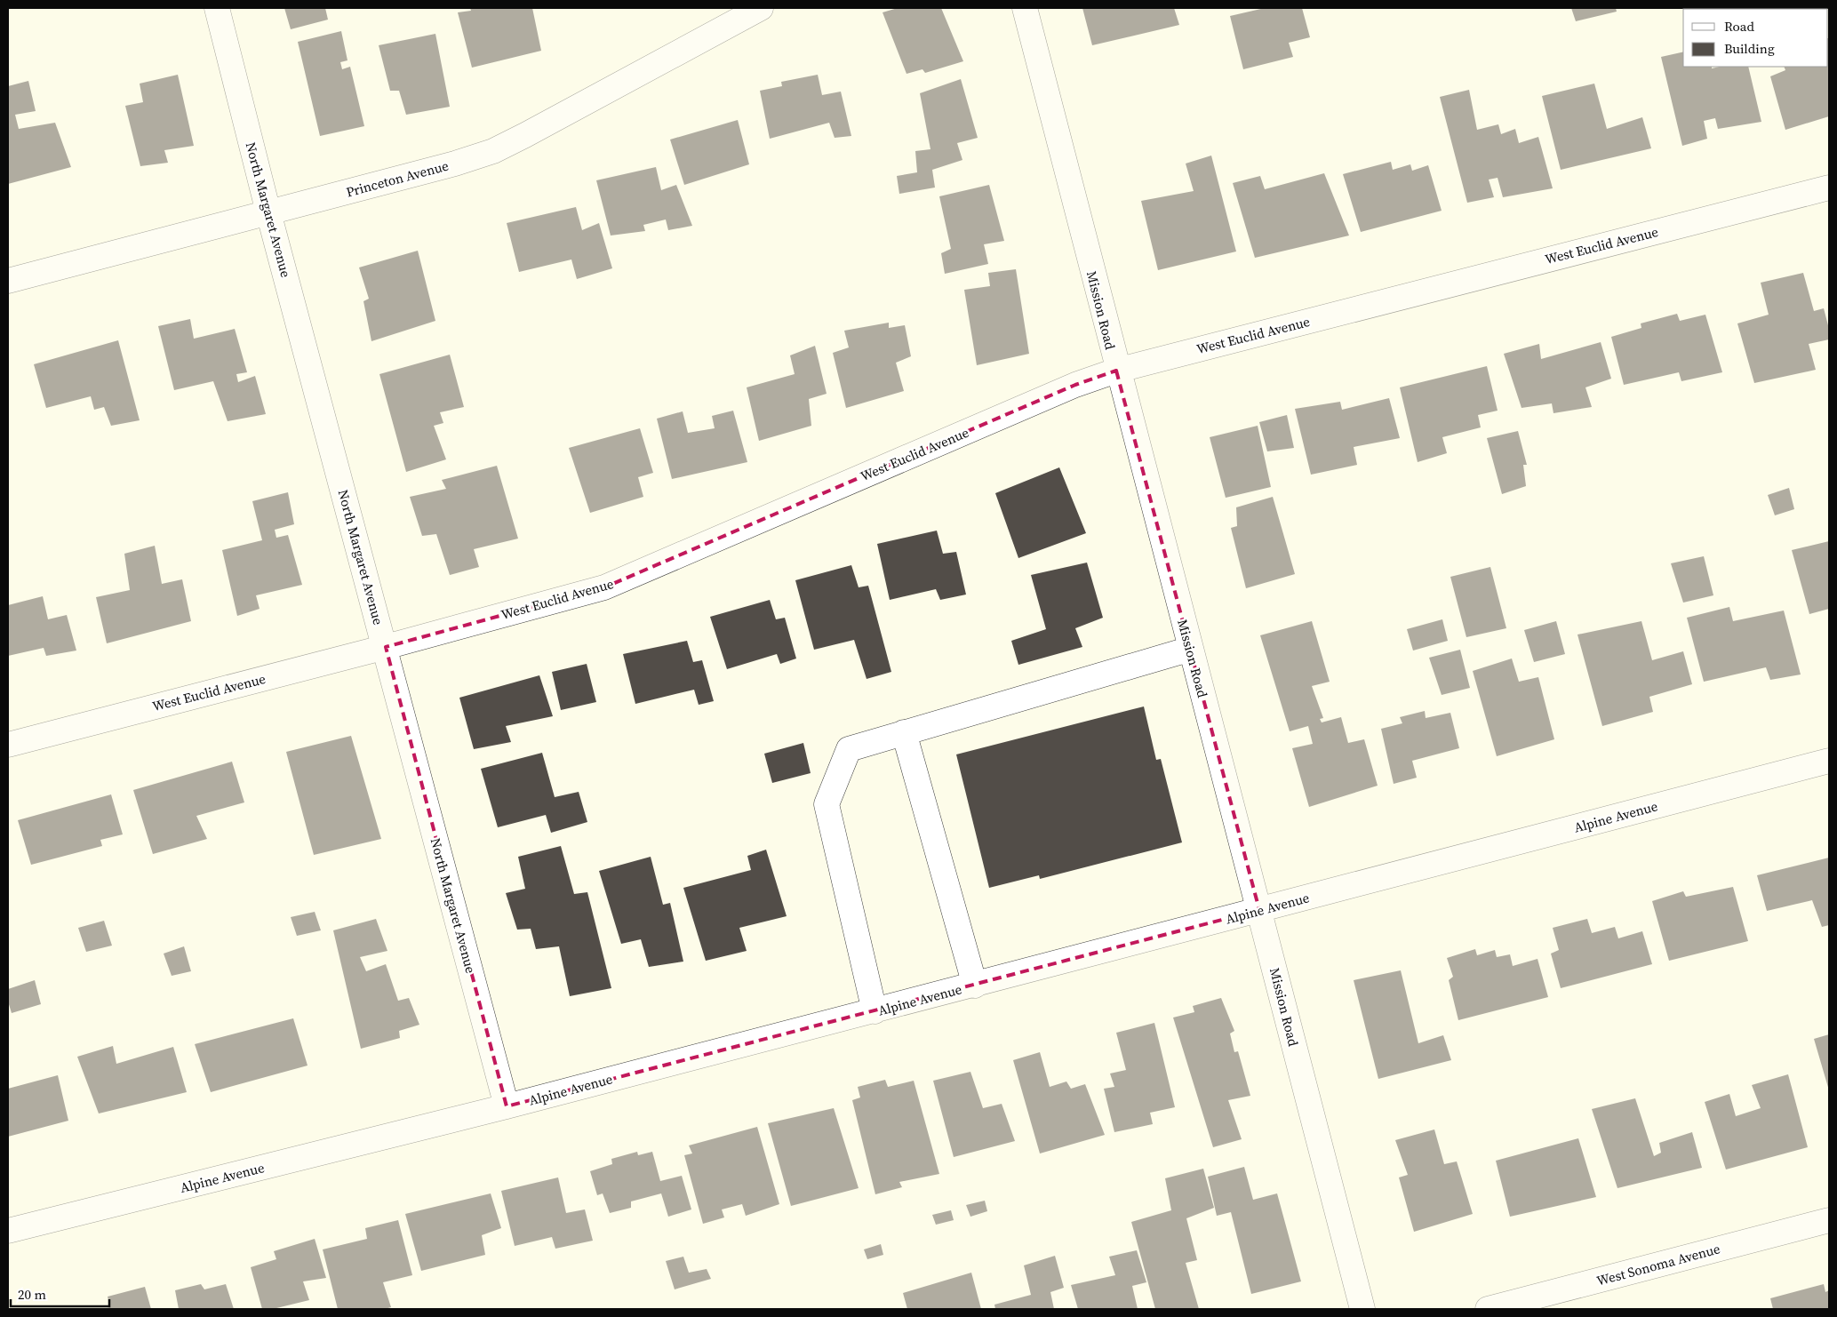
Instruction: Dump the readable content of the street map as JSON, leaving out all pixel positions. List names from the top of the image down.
{
  "streets": {
    "street": [
      "Princeton Avenue",
      "North Margaret Avenue",
      "West Euclid Avenue",
      "Mission Road",
      "Alpine Avenue",
      "West Sonoma Avenue"
    ]
  },
  "crossings": [
    ["Princeton Avenue", "North Margaret Avenue"],
    ["North Margaret Avenue", "West Euclid Avenue"],
    ["North Margaret Avenue", "Alpine Avenue"],
    ["West Euclid Avenue", "Mission Road"],
    ["Mission Road", "Alpine Avenue"]
  ],
  "legend": ["Road", "Building"],
  "scale_bar": "20 m"
}
